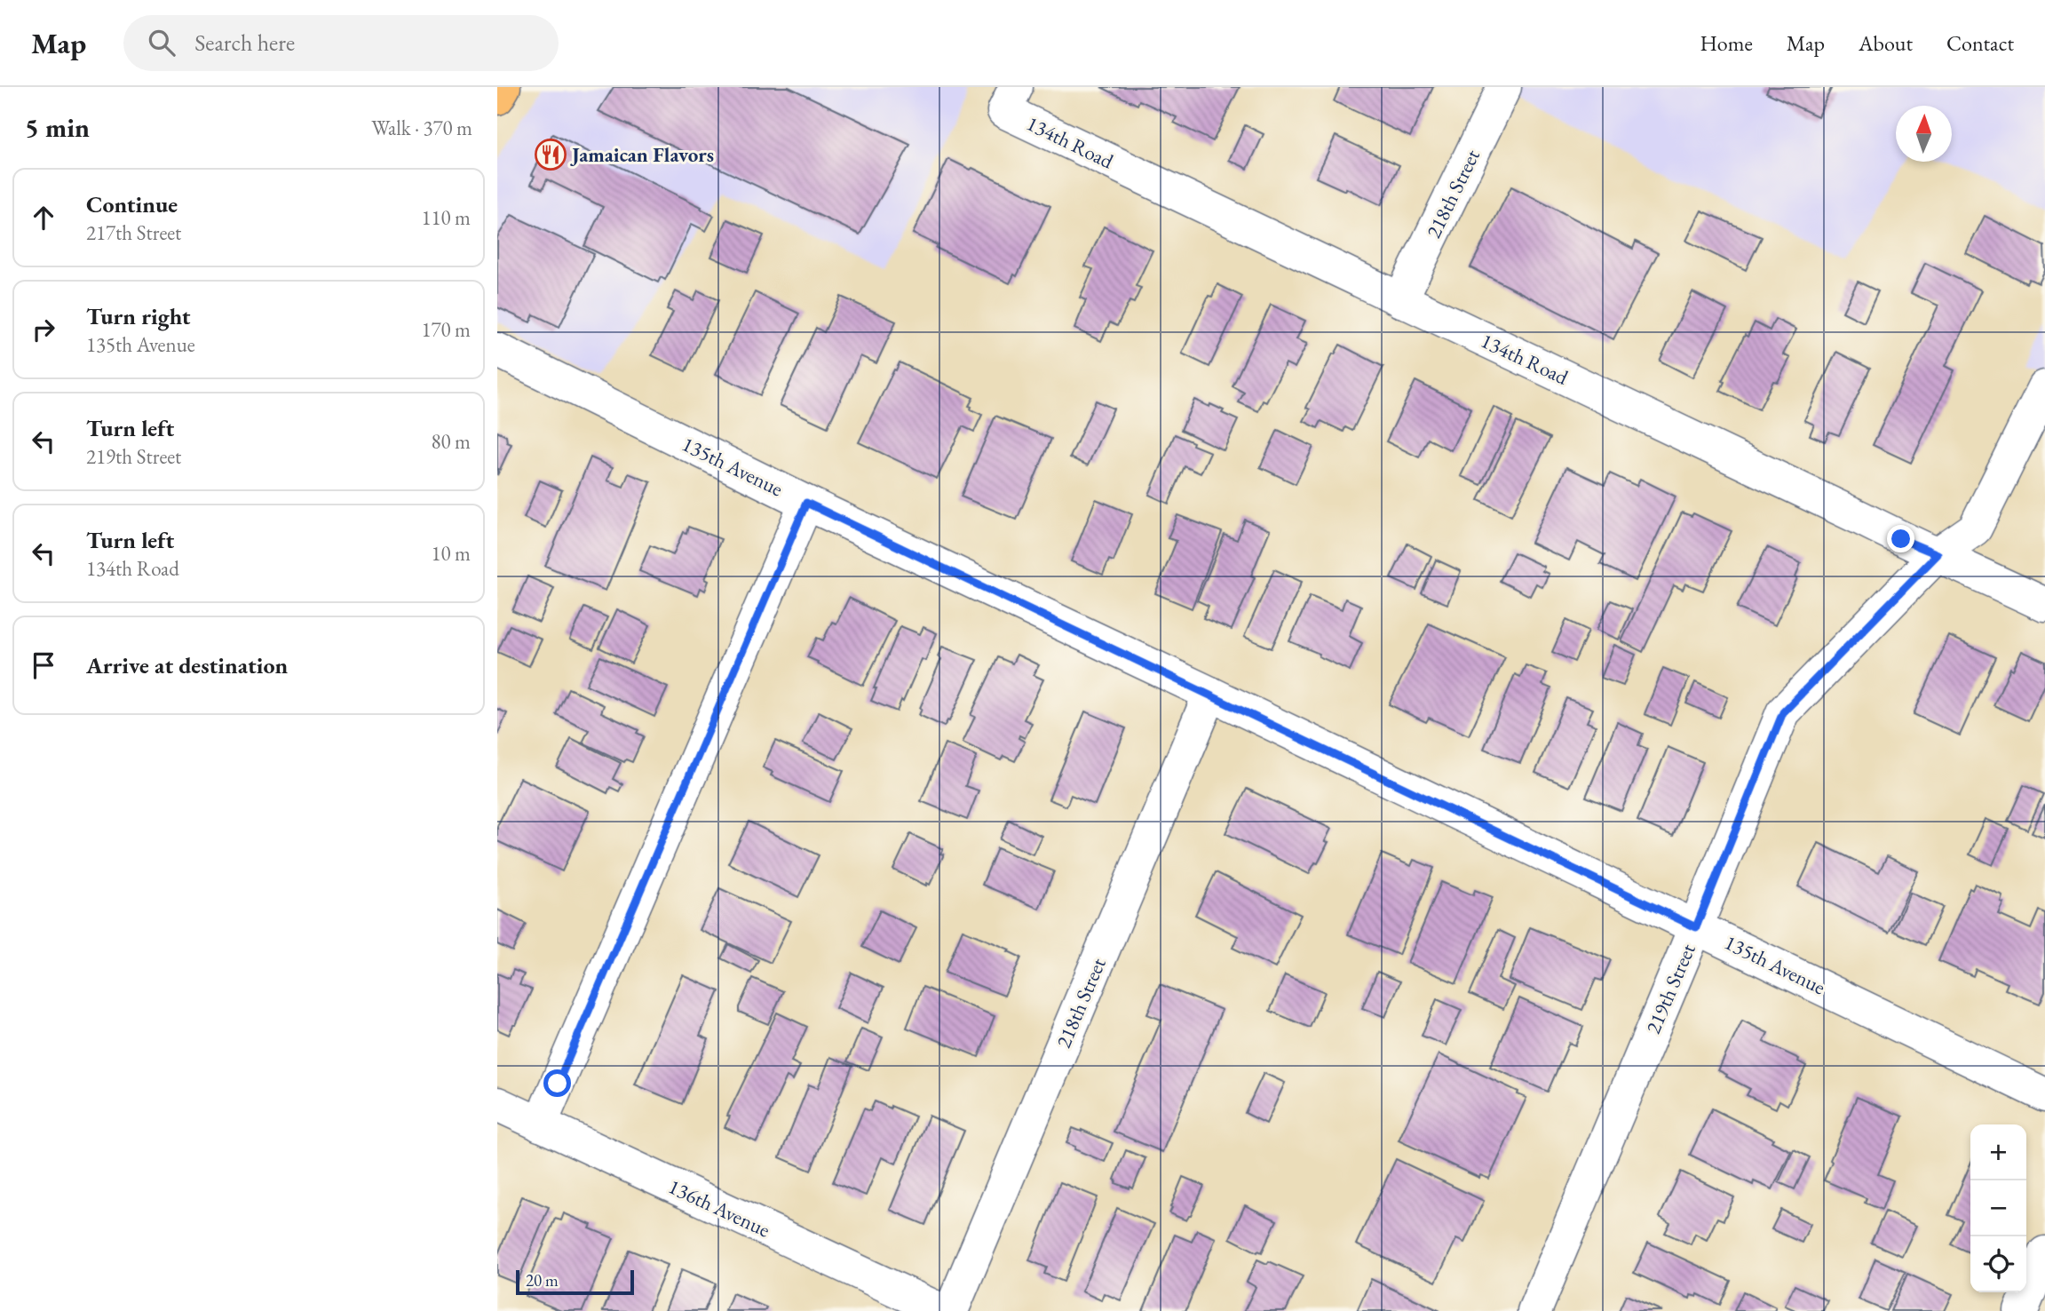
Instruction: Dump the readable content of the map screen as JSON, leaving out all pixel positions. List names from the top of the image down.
{
  "streets": {
    "street": [
      "134th Road",
      "218th Street",
      "135th Avenue",
      "219th Street",
      "136th Avenue"
    ]
  },
  "crossings": [
    ["134th Road", "218th Street"],
    ["134th Road", "219th Street"],
    ["218th Street", "135th Avenue"],
    ["135th Avenue", "219th Street"]
  ],
  "places": {
    "restaurant": ["Jamaican Flavors"]
  },
  "scale_bar": "20 m",
  "north": "top",
  "page": {
    "header": "Map",
    "search": "Search here",
    "nav": [
      "Home",
      "Map",
      "About",
      "Contact"
    ],
    "heading": ["5 min", "Walk · 370 m"],
    "list": [
      ["Continue", "217th Street", "110 m"],
      ["Turn right", "135th Avenue", "170 m"],
      ["Turn left", "219th Street", "80 m"],
      ["Turn left", "134th Road", "10 m"],
      "Arrive at destination"
    ],
    "map_buttons": ["+", "−"],
    "scale": "20 m"
  }
}
